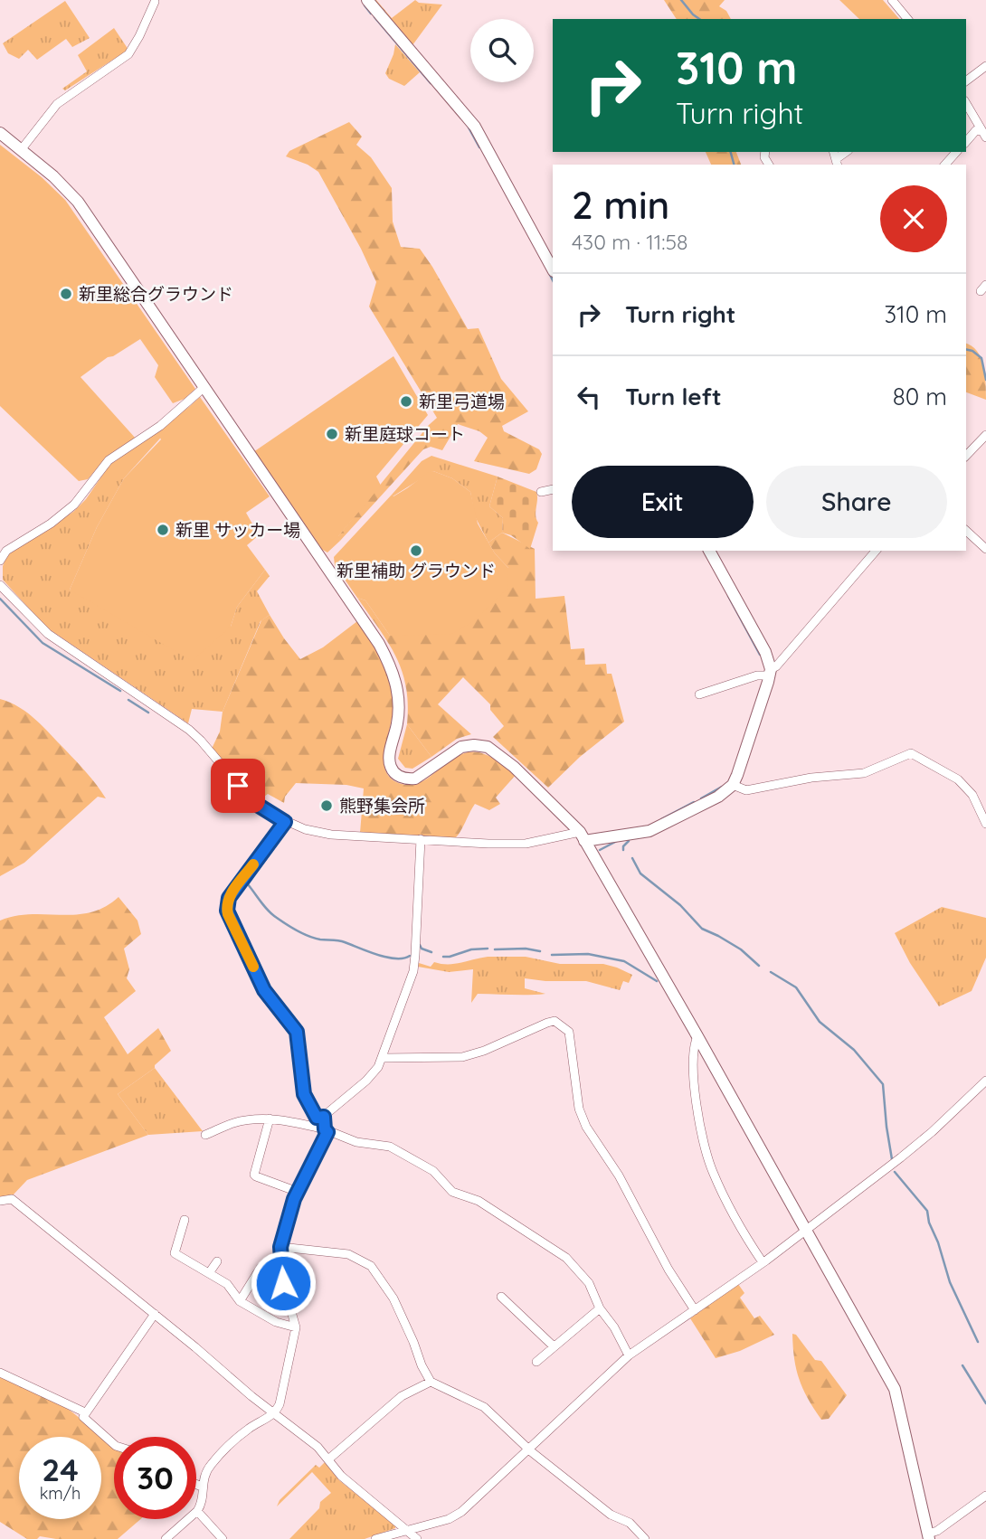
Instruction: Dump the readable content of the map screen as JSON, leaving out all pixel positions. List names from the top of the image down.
{
  "places": [
    "新里総合グラウンド",
    "新里弓道場",
    "新里庭球コート",
    "新里 サッカー場",
    "新里補助 グラウンド",
    "熊野集会所"
  ],
  "page": {
    "turn": ["310 m", "Turn right"],
    "heading": ["2 min", "430 m · 11:58"],
    "list": [
      {
        "name": "Turn right",
        "value": "310 m"
      },
      {
        "name": "Turn left",
        "value": "80 m"
      }
    ],
    "buttons": ["Exit", "Share"],
    "speed": "24 km/h",
    "limit": "30"
  }
}
